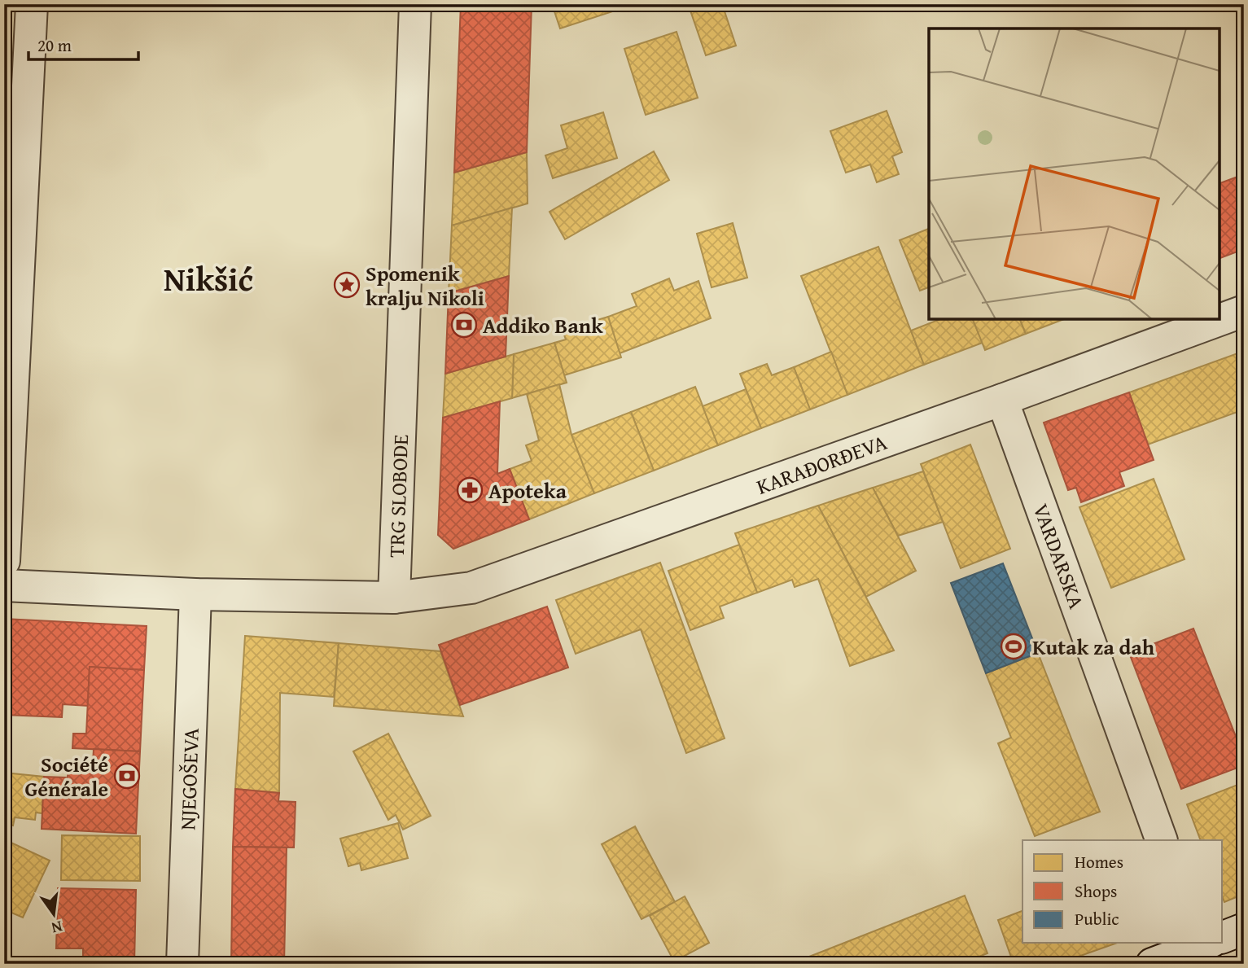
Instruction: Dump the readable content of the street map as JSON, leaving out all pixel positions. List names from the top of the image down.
{
  "streets": {
    "street": [
      "KARAĐORĐEVA",
      "TRG SLOBODE",
      "VARDARSKA",
      "NJEGOŠEVA"
    ]
  },
  "crossings": [
    ["KARAĐORĐEVA", "TRG SLOBODE"],
    ["KARAĐORĐEVA", "VARDARSKA"]
  ],
  "districts": ["Nikšić"],
  "places": {
    "place": ["Spomenik kralju Nikoli"],
    "bank": ["Addiko Bank", "Société Générale"],
    "pharmacy": ["Apoteka"],
    "sports": ["Kutak za dah"]
  },
  "legend": ["Homes", "Shops", "Public"],
  "scale_bar": "20 m",
  "north": "bottom"
}
